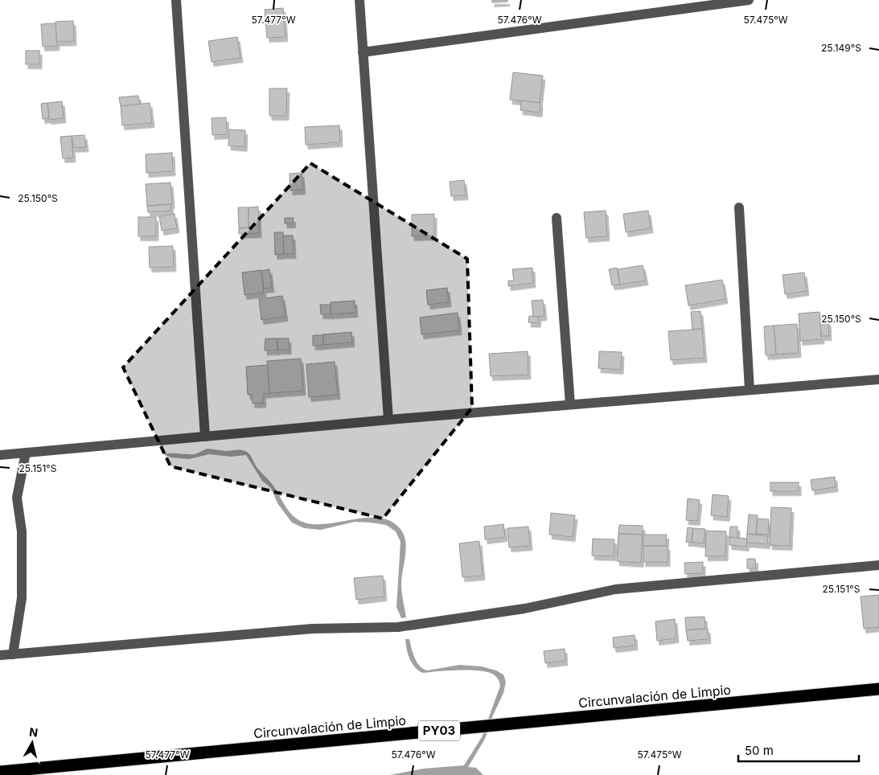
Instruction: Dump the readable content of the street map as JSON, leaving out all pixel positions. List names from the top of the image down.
{
  "streets": {
    "highway": ["Circunvalación de Limpio", "PY03"]
  },
  "scale_bar": "50 m",
  "north": "top",
  "coordinates": [
    "57.477°W",
    "57.476°W",
    "57.475°W",
    "25.149°S",
    "25.150°S",
    "25.151°S"
  ]
}
